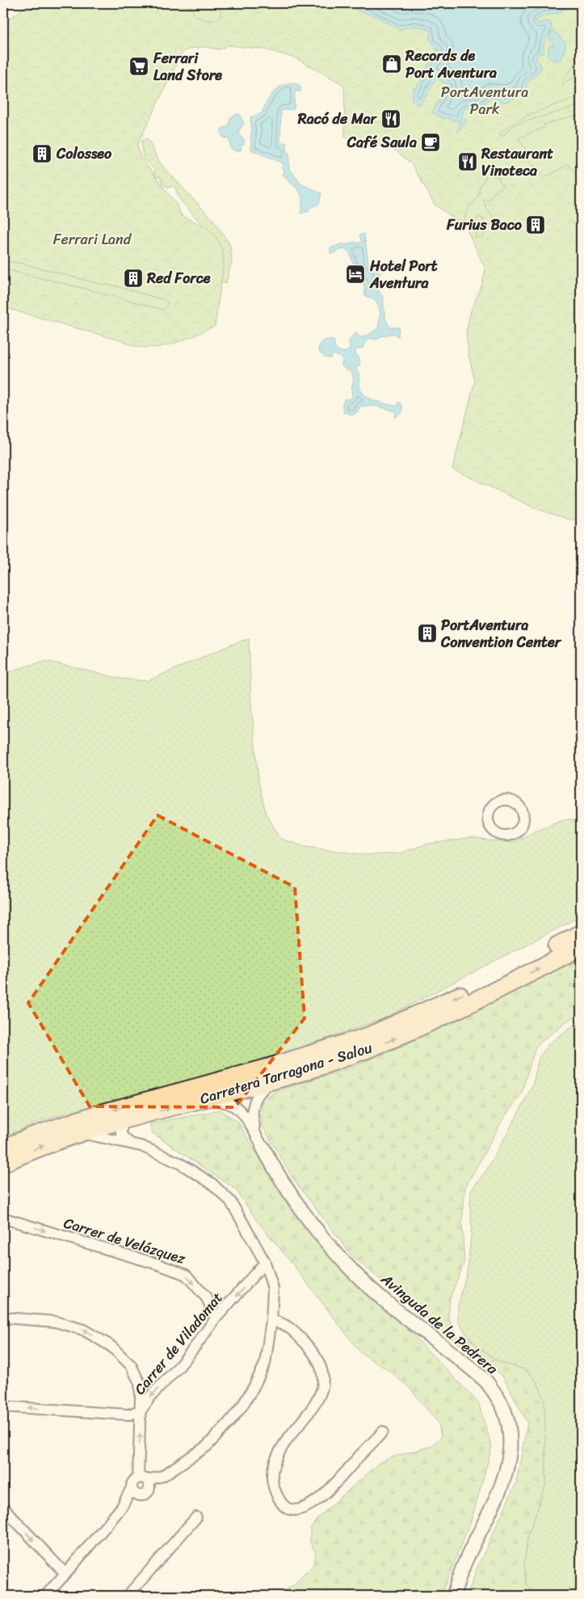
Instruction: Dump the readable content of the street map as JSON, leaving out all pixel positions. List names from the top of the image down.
{
  "streets": {
    "highway": ["Carretera Tarragona - Salou"],
    "street": ["Carrer de Velázquez", "Avinguda de la Pedrera", "Carrer de Viladomat"]
  },
  "crossings": [
    ["Carretera Tarragona - Salou", "Avinguda de la Pedrera"],
    ["Carrer de Velázquez", "Carrer de Viladomat"]
  ],
  "one_way": ["Carrer de Viladomat"],
  "parks": ["PortAventura Park", "Ferrari Land"],
  "places": {
    "shop": ["Records de Port Aventura"],
    "supermarket": ["Ferrari Land Store"],
    "restaurant": ["Racó de Mar", "Restaurant Vinoteca"],
    "cafe": ["Café Saula"],
    "building": [
      "Colosseo",
      "Furius Baco",
      "Red Force",
      "PortAventura Convention Center"
    ],
    "hotel": ["Hotel Port Aventura"]
  }
}
